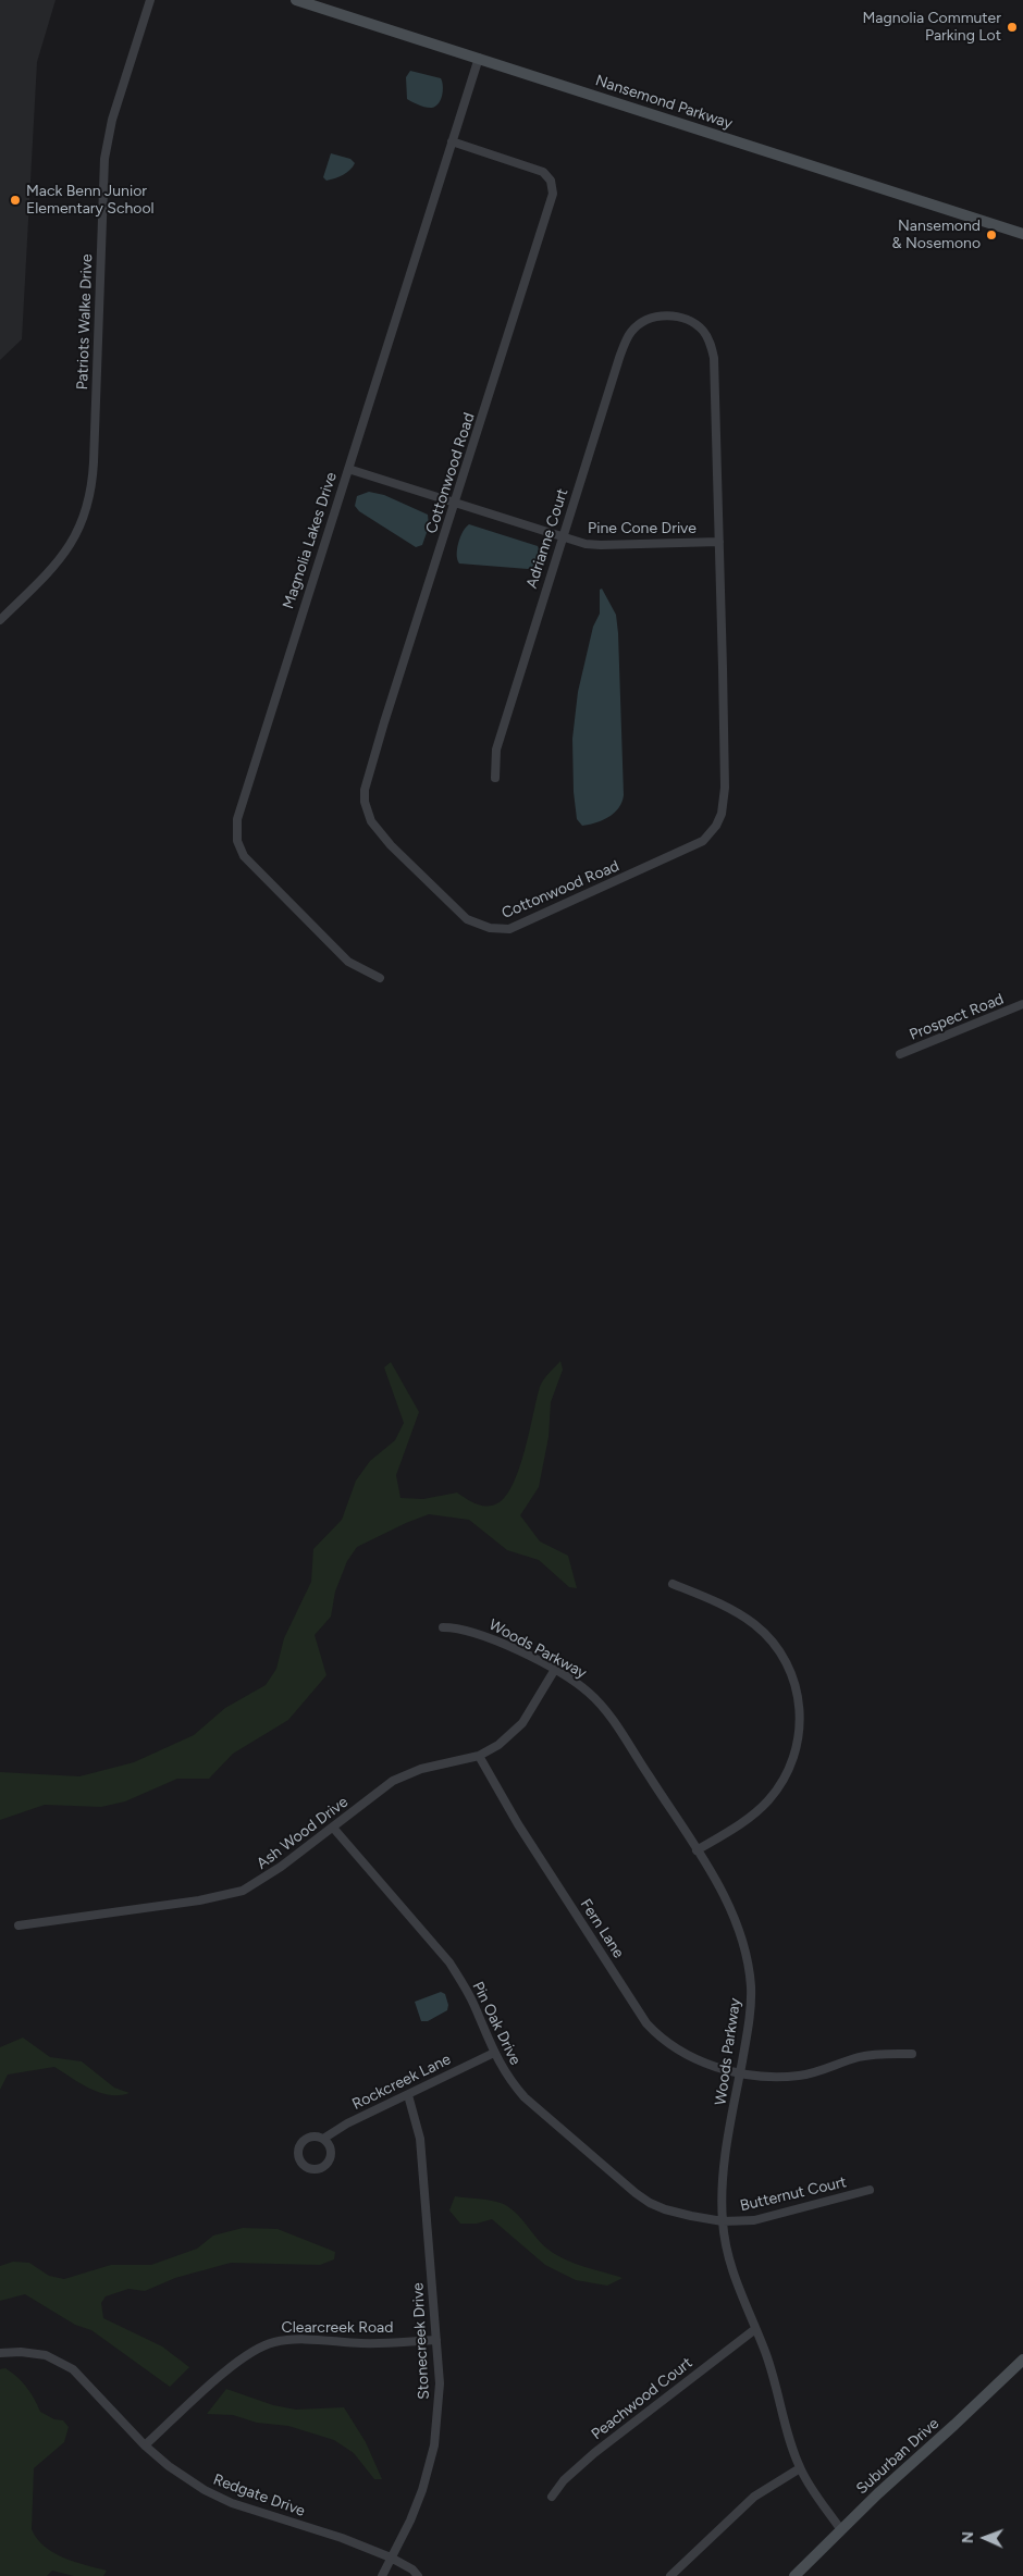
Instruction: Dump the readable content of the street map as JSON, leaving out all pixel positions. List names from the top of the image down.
{
  "streets": {
    "main road": ["Nansemond Parkway", "Suburban Drive"],
    "street": [
      "Patriots Walke Drive",
      "Cottonwood Road",
      "Pine Cone Drive",
      "Adrianne Court",
      "Magnolia Lakes Drive",
      "Prospect Road",
      "Woods Parkway",
      "Ash Wood Drive",
      "Fern Lane",
      "Pin Oak Drive",
      "Rockcreek Lane",
      "Butternut Court",
      "Clearcreek Road",
      "Stonecreek Drive",
      "Peachwood Court",
      "Redgate Drive"
    ]
  },
  "crossings": [
    ["Nansemond Parkway", "Magnolia Lakes Drive"],
    ["Cottonwood Road", "Pine Cone Drive"],
    ["Cottonwood Road", "Adrianne Court"],
    ["Cottonwood Road", "Magnolia Lakes Drive"],
    ["Pine Cone Drive", "Adrianne Court"],
    ["Pine Cone Drive", "Magnolia Lakes Drive"],
    ["Woods Parkway", "Ash Wood Drive"],
    ["Woods Parkway", "Fern Lane"],
    ["Woods Parkway", "Pin Oak Drive"],
    ["Woods Parkway", "Butternut Court"],
    ["Woods Parkway", "Peachwood Court"],
    ["Woods Parkway", "Suburban Drive"],
    ["Ash Wood Drive", "Fern Lane"],
    ["Ash Wood Drive", "Pin Oak Drive"],
    ["Pin Oak Drive", "Rockcreek Lane"],
    ["Pin Oak Drive", "Butternut Court"],
    ["Rockcreek Lane", "Stonecreek Drive"],
    ["Clearcreek Road", "Stonecreek Drive"],
    ["Clearcreek Road", "Redgate Drive"],
    ["Stonecreek Drive", "Redgate Drive"]
  ],
  "places": ["Magnolia Commuter Parking Lot", "Mack Benn Junior Elementary School", "Nansemond & Nosemono"],
  "north": "left"
}
